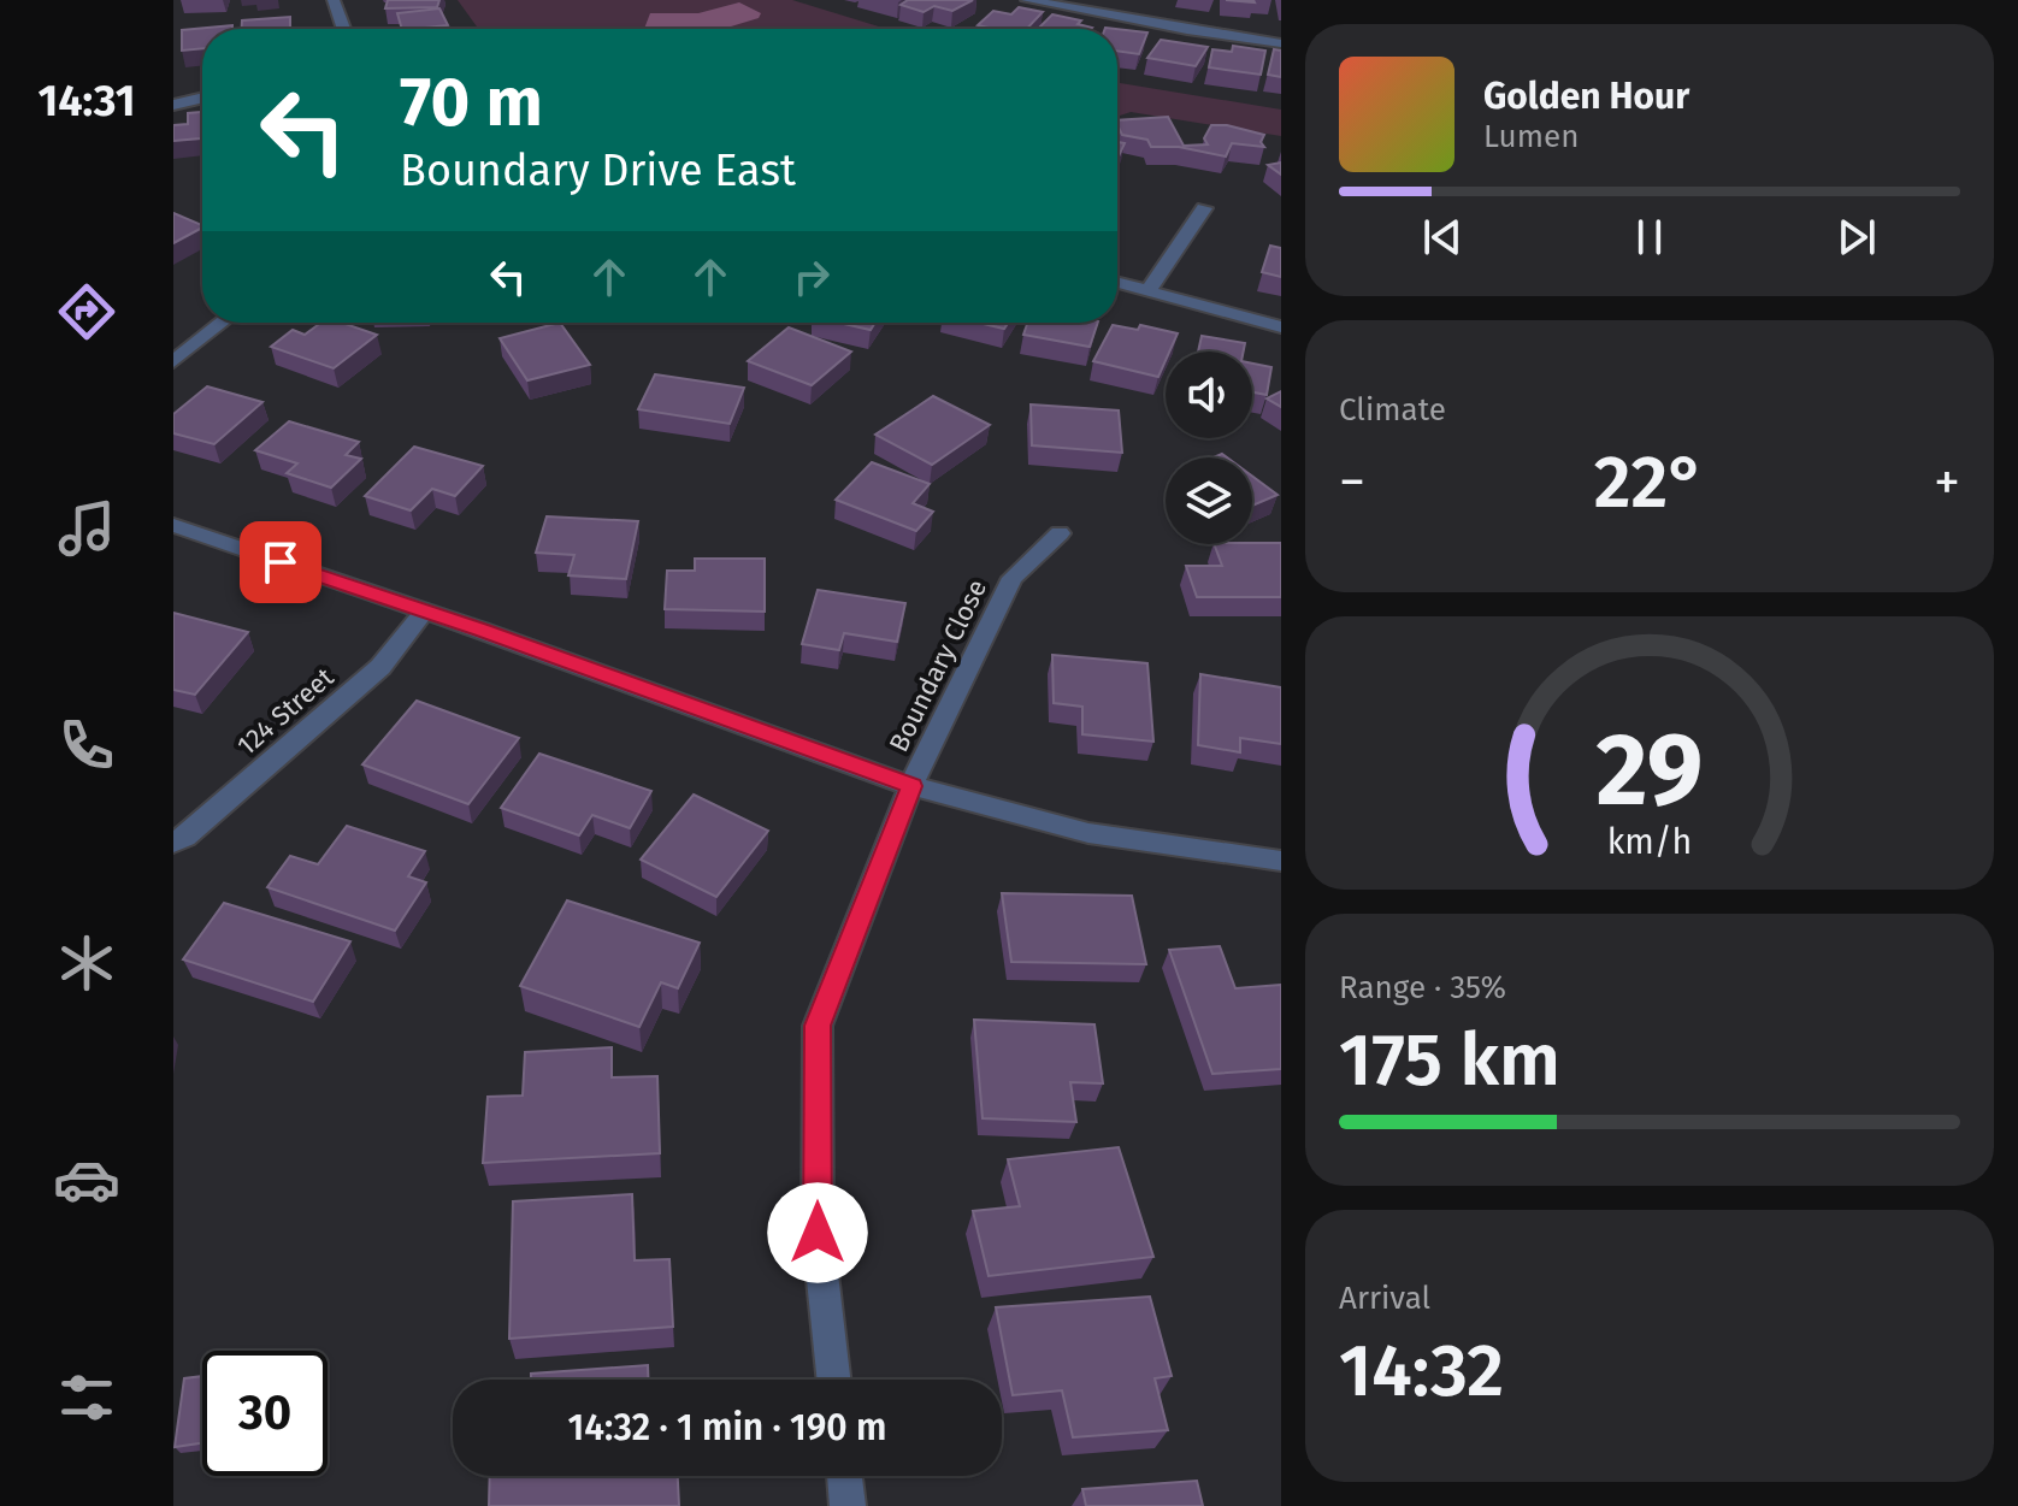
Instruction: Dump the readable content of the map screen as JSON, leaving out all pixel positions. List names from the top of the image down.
{
  "streets": {
    "street": ["Boundary Close", "124 Street"]
  },
  "page": {
    "tabs": "14:31",
    "turn": ["70 m", "Boundary Drive East"],
    "song": ["Golden Hour", "Lumen"],
    "tile": [
      "Climate",
      ["Range · 35%", "175 km"],
      ["Arrival", "14:32"]
    ],
    "heat": ["−", "22°", "+"],
    "limit": "30",
    "trip": "14:32 · 1 min · 190 m",
    "gauge": ["29", "km/h"]
  }
}
